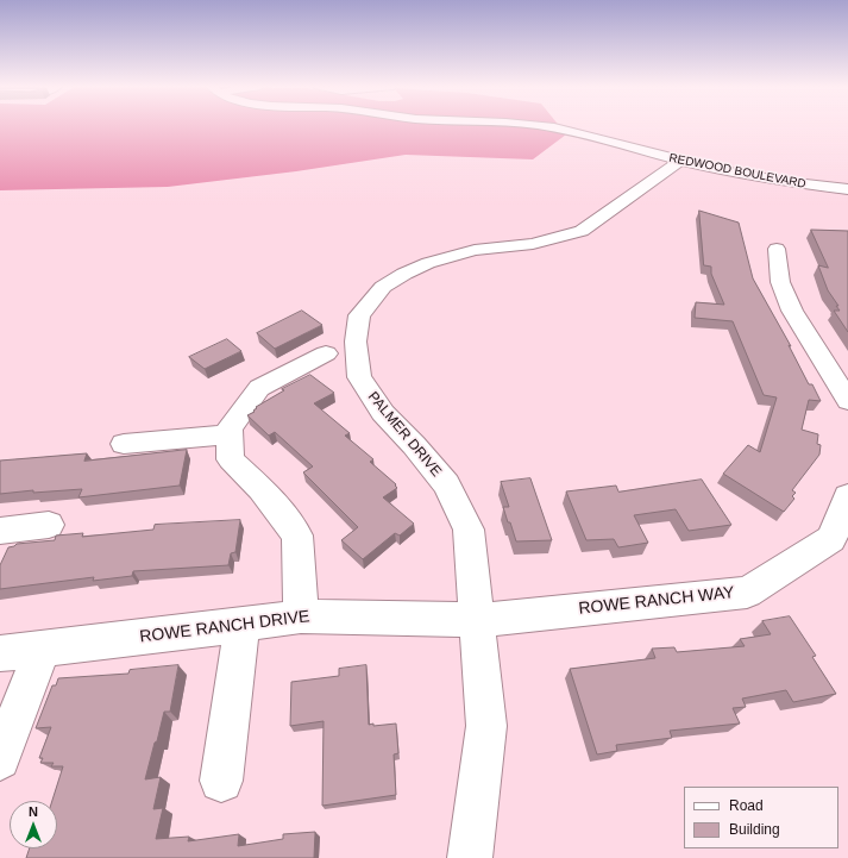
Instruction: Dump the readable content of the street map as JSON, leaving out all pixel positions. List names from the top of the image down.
{
  "streets": {
    "street": [
      "REDWOOD BOULEVARD",
      "PALMER DRIVE",
      "ROWE RANCH WAY",
      "ROWE RANCH DRIVE"
    ]
  },
  "crossings": [
    ["REDWOOD BOULEVARD", "PALMER DRIVE"],
    ["PALMER DRIVE", "ROWE RANCH WAY"],
    ["PALMER DRIVE", "ROWE RANCH DRIVE"],
    ["ROWE RANCH WAY", "ROWE RANCH DRIVE"]
  ],
  "legend": ["Road", "Building"],
  "north": "top"
}
